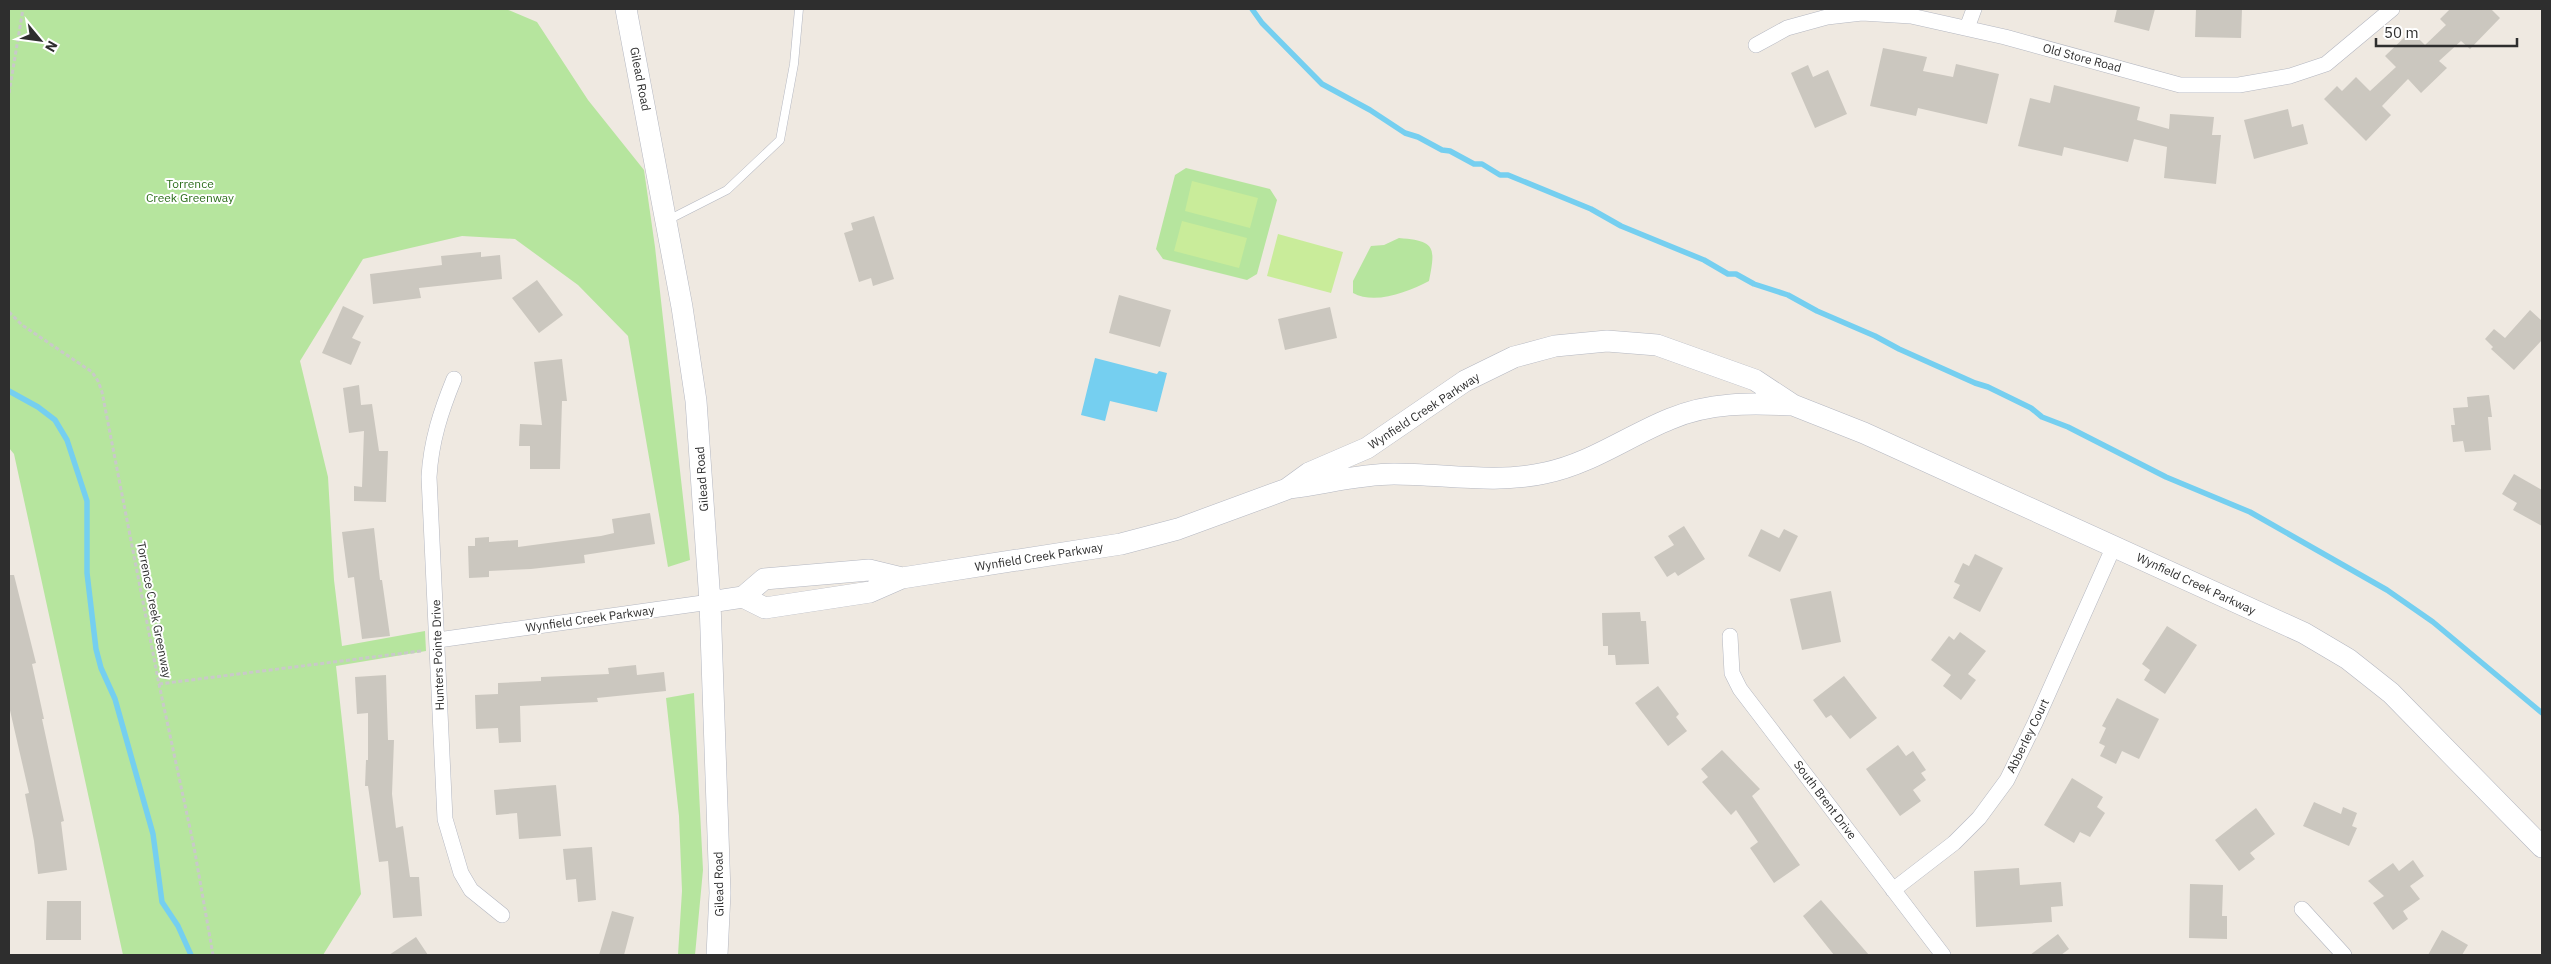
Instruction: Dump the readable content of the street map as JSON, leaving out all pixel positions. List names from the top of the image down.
{
  "streets": {
    "street": [
      "Old Store Road",
      "Gilead Road",
      "Wynfield Creek Parkway",
      "Hunters Pointe Drive",
      "Abberley Court",
      "South Brent Drive"
    ],
    "path": ["Torrence Creek Greenway"]
  },
  "crossings": [
    ["Gilead Road", "Wynfield Creek Parkway"],
    ["Wynfield Creek Parkway", "Hunters Pointe Drive"],
    ["Wynfield Creek Parkway", "Abberley Court"],
    ["Abberley Court", "South Brent Drive"]
  ],
  "parks": ["Torrence Creek Greenway"],
  "scale_bar": "50 m",
  "north": "bottom right"
}
